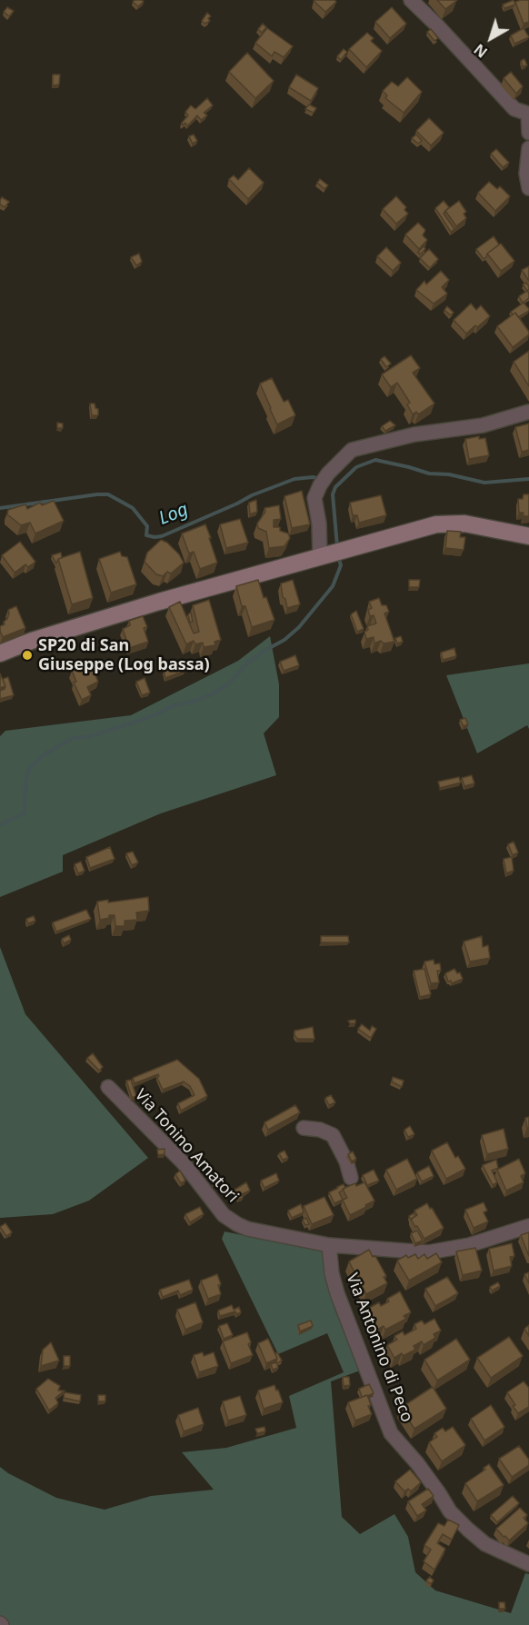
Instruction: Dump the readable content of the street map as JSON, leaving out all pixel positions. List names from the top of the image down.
{
  "streets": {
    "street": ["Via Tonino Amatori", "Via Antonino di Peco"]
  },
  "crossings": [
    ["Via Tonino Amatori", "Via Antonino di Peco"]
  ],
  "water": ["Log"],
  "places": ["SP20 di San Giuseppe (Log bassa)"],
  "north": "bottom left"
}
